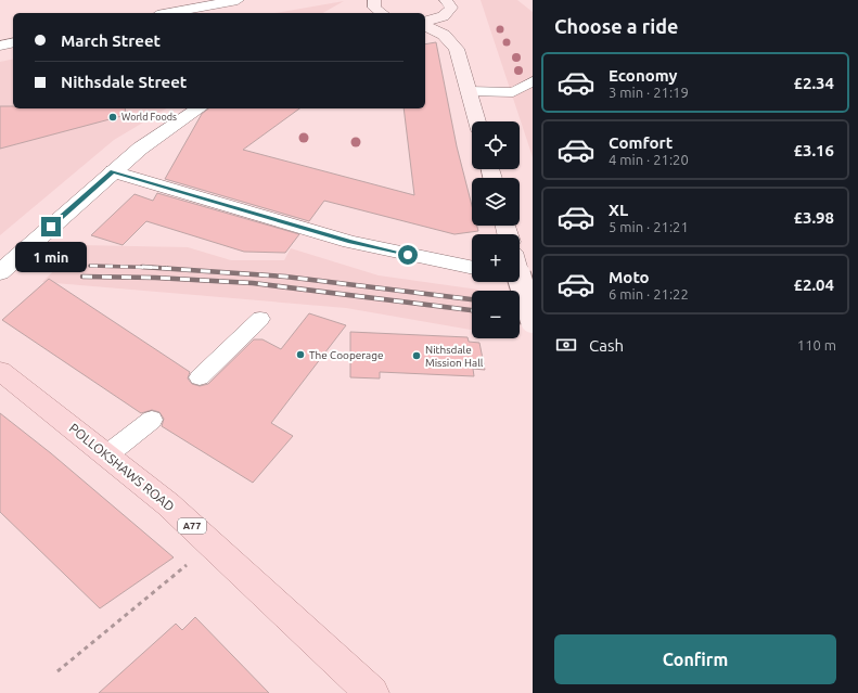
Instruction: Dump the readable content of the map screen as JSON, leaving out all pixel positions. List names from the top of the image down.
{
  "streets": {
    "main road": ["POLLOKSHAWS ROAD", "A77"]
  },
  "places": ["World Foods", "The Cooperage", "Nithsdale Mission Hall"],
  "page": {
    "heading": "Choose a ride",
    "banner": ["March Street", "Nithsdale Street"],
    "list": [
      {
        "name": "Economy",
        "note": "3 min · 21:19",
        "value": "£2.34"
      },
      {
        "name": "Comfort",
        "note": "4 min · 21:20",
        "value": "£3.16"
      },
      {
        "name": "XL",
        "note": "5 min · 21:21",
        "value": "£3.98"
      },
      {
        "name": "Moto",
        "note": "6 min · 21:22",
        "value": "£2.04"
      }
    ],
    "map_buttons": ["+", "−"],
    "bubble": "1 min",
    "pay": ["Cash", "110 m"],
    "buttons": "Confirm"
  }
}
